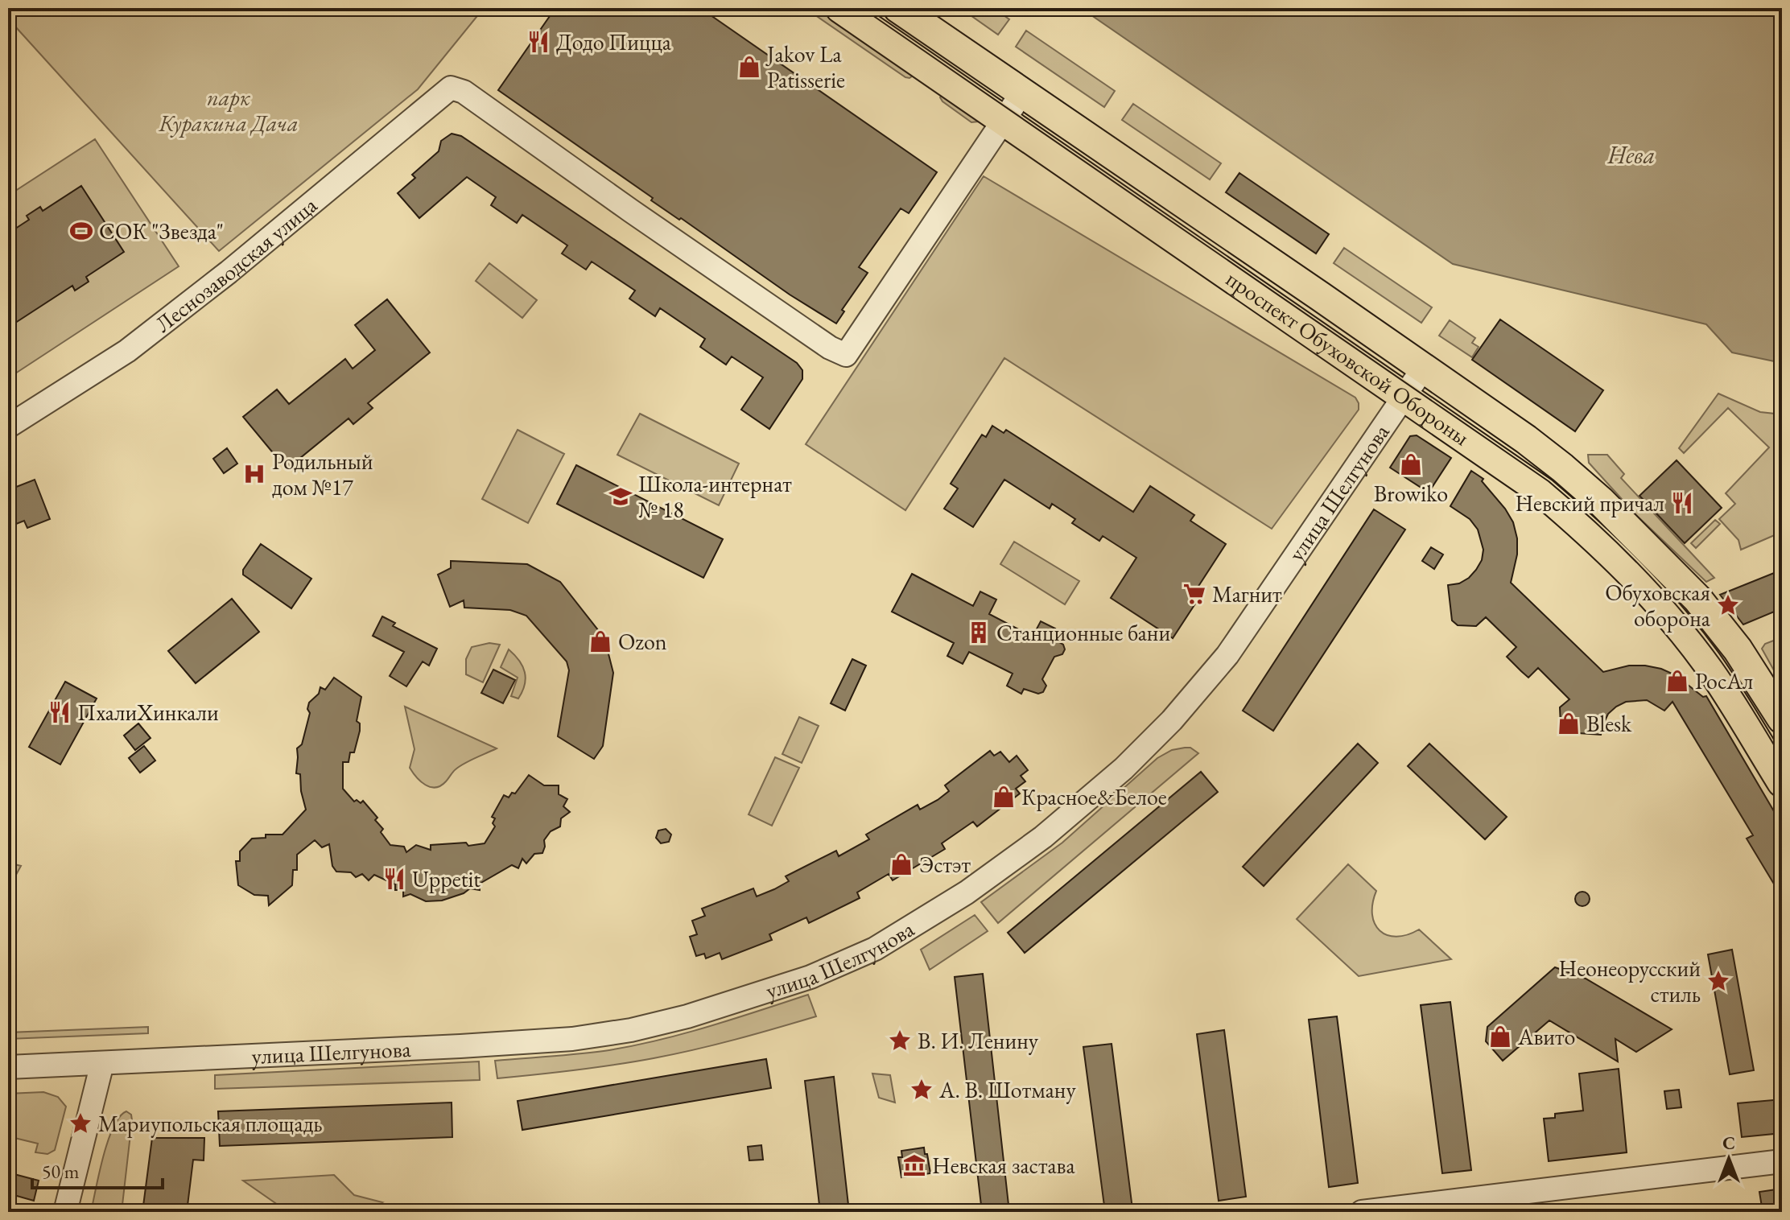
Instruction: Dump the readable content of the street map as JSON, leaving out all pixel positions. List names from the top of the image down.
{
  "streets": {
    "main road": ["проспект Обуховской Обороны"],
    "street": ["Леснозаводская улица", "улица Шелгунова"]
  },
  "crossings": [
    ["Леснозаводская улица", "проспект Обуховской Обороны"],
    ["проспект Обуховской Обороны", "улица Шелгунова"]
  ],
  "water": ["Нева"],
  "parks": ["парк Куракина Дача"],
  "places": {
    "restaurant": [
      "Додо Пицца",
      "Невский причал",
      "ПхалиХинкали",
      "Uppetit"
    ],
    "shop": [
      "Jakov La Patisserie",
      "Browiko",
      "Ozon",
      "РосАл",
      "Blesk",
      "Красное&Белое",
      "Эстэт",
      "Авито"
    ],
    "sports": ["СОК \"Звезда\""],
    "hospital": ["Родильный дом №17"],
    "school or university": ["Школа-интернат № 18"],
    "supermarket": ["Магнит"],
    "place": [
      "Обуховская оборона",
      "Неонеорусский стиль",
      "В. И. Ленину",
      "А. В. Шотману",
      "Мариупольская площадь"
    ],
    "building": ["Станционные бани"],
    "museum": ["Невская застава"]
  },
  "scale_bar": "50 m",
  "north": "top"
}
